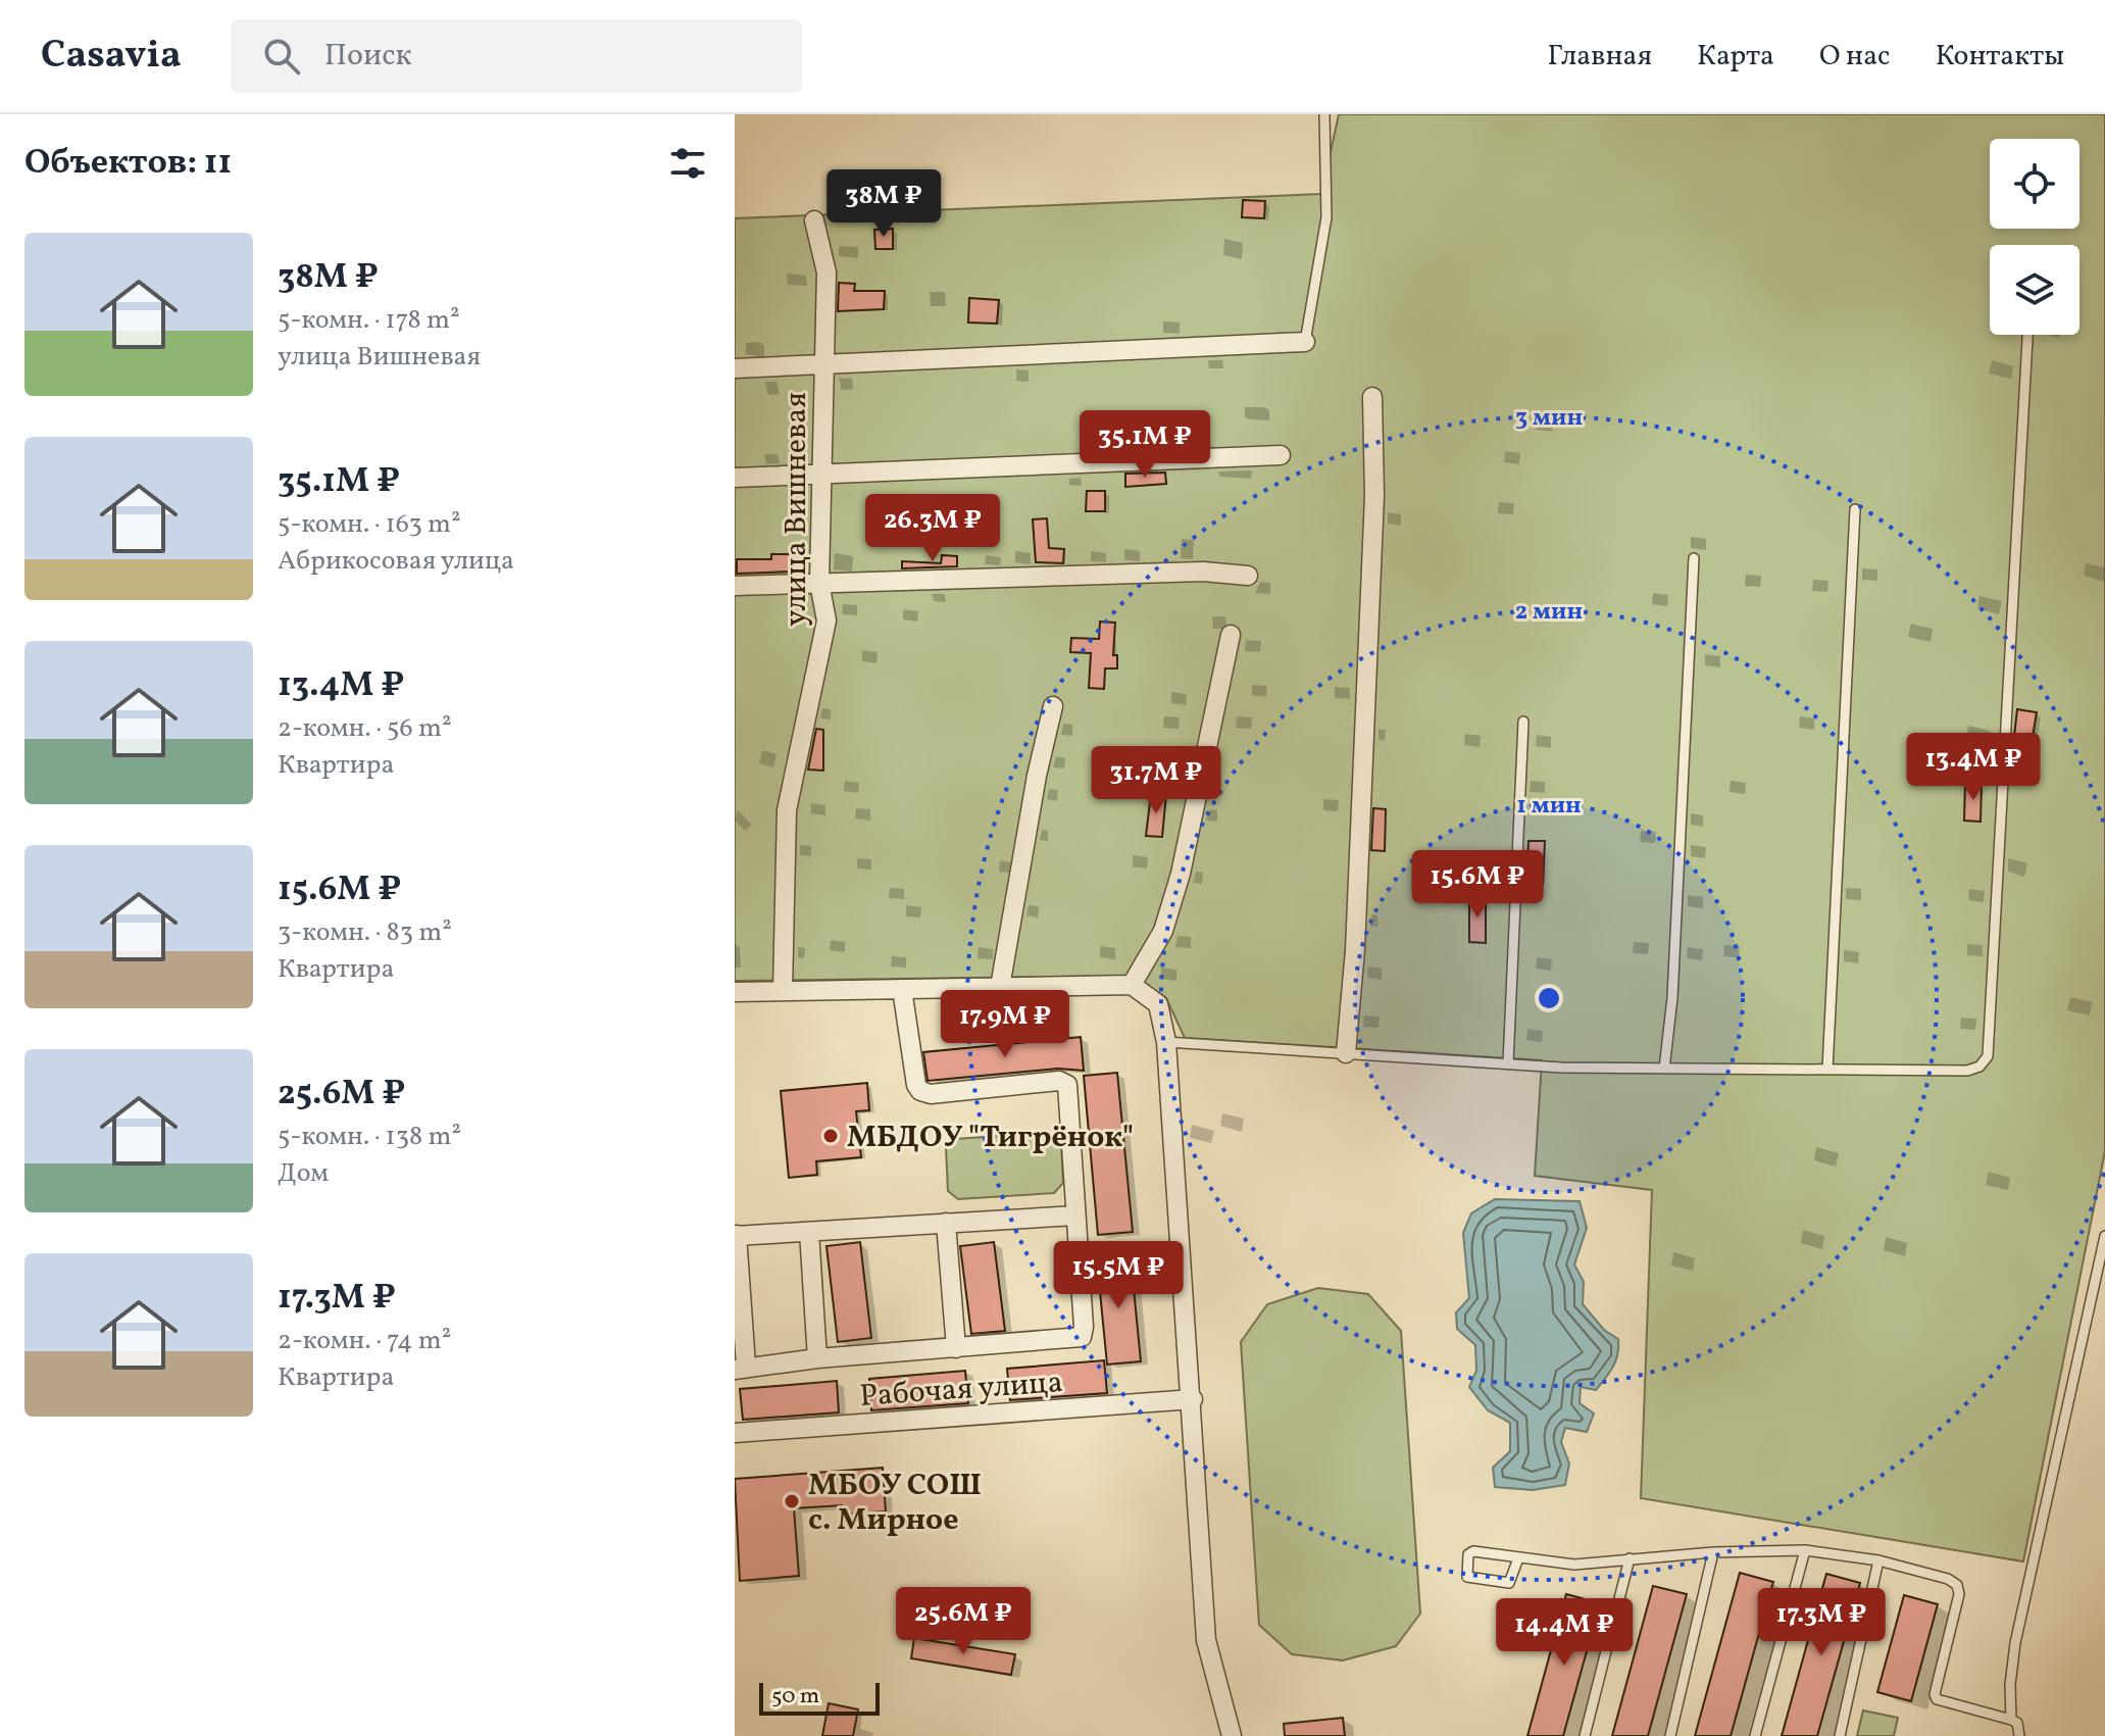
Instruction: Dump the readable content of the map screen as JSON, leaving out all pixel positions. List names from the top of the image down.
{
  "streets": {
    "street": ["улица Вишневая", "Рабочая улица"]
  },
  "places": ["МБДОУ \"Тигрёнок\"", "МБОУ СОШ с. Мирное"],
  "scale_bar": "50 m",
  "page": {
    "header": "Casavia",
    "search": "Поиск",
    "nav": [
      "Главная",
      "Карта",
      "О нас",
      "Контакты"
    ],
    "heading": "Объектов: 11",
    "price": [
      "38M ₽",
      "35.1M ₽",
      "26.3M ₽",
      "13.4M ₽",
      "31.7M ₽",
      "15.6M ₽",
      "17.9M ₽",
      "15.5M ₽",
      "25.6M ₽",
      "17.3M ₽",
      "14.4M ₽"
    ],
    "list": [
      {
        "name": "38M ₽",
        "note": "5-комн. · 178 m² · улица Вишневая"
      },
      {
        "name": "35.1M ₽",
        "note": "5-комн. · 163 m² · Абрикосовая улица"
      },
      {
        "name": "13.4M ₽",
        "note": "2-комн. · 56 m² · Квартира"
      },
      {
        "name": "15.6M ₽",
        "note": "3-комн. · 83 m² · Квартира"
      },
      {
        "name": "25.6M ₽",
        "note": "5-комн. · 138 m² · Дом"
      },
      {
        "name": "17.3M ₽",
        "note": "2-комн. · 74 m² · Квартира"
      }
    ],
    "scale": "50 m"
  },
  "rings": ["3 мин", "2 мин", "1 мин"]
}
